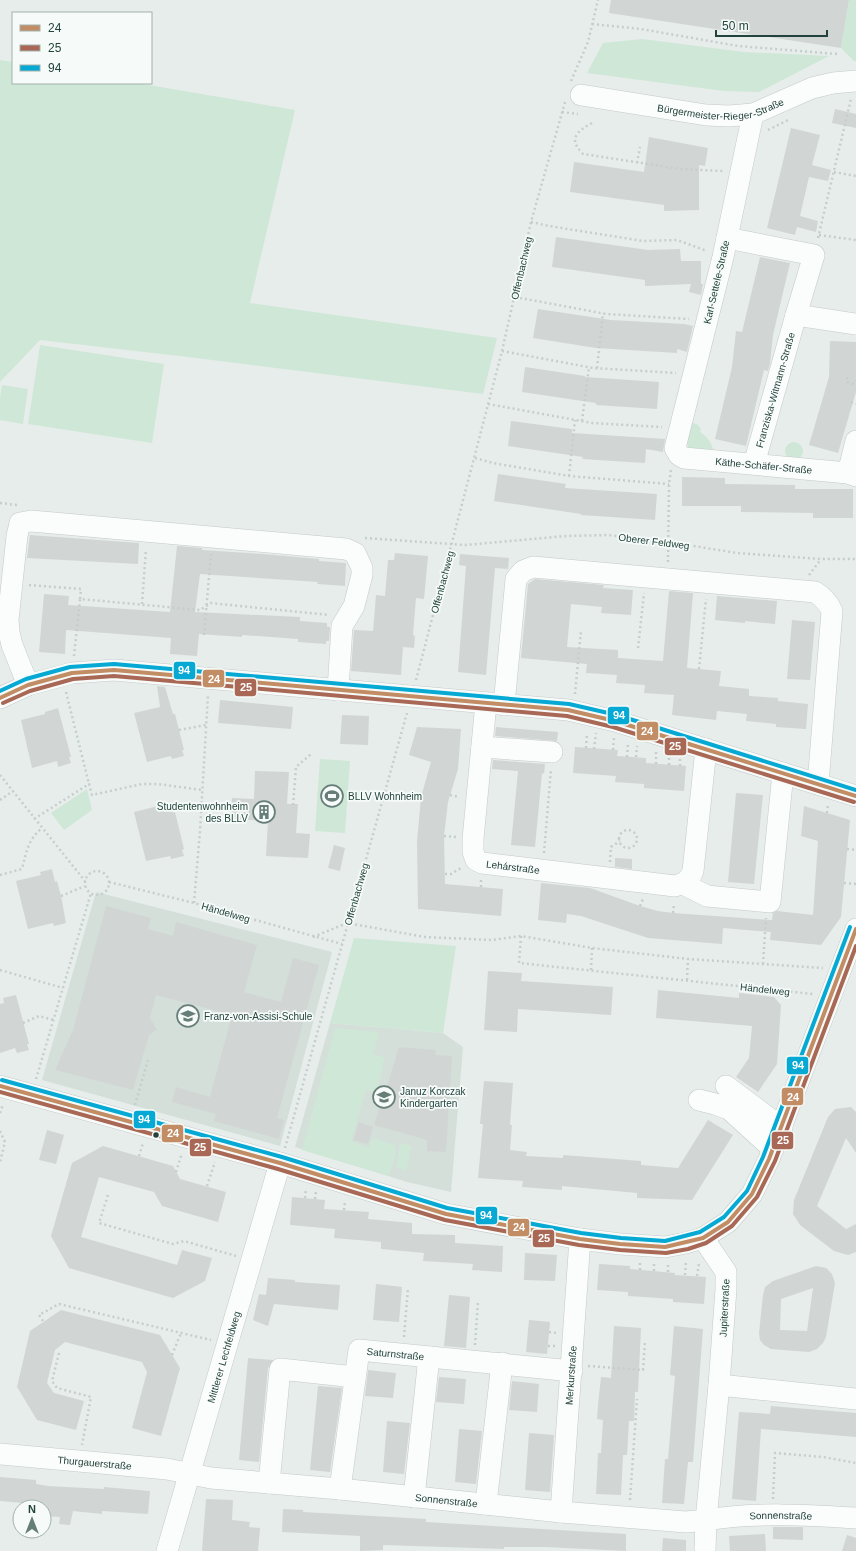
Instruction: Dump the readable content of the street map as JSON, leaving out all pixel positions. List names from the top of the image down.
{
  "streets": {
    "street": [
      "Bürgermeister-Rieger-Straße",
      "Karl-Settele-Straße",
      "Franziska-Witmann-Straße",
      "Käthe-Schäfer-Straße",
      "Lehárstraße",
      "Jupiterstraße",
      "Saturnstraße",
      "Mittlerer Lechfeldweg",
      "Merkurstraße",
      "Thurgauerstraße",
      "Sonnenstraße"
    ],
    "path": ["Offenbachweg", "Oberer Feldweg", "Händelweg"]
  },
  "crossings": [
    ["Bürgermeister-Rieger-Straße", "Offenbachweg"],
    ["Bürgermeister-Rieger-Straße", "Karl-Settele-Straße"],
    ["Offenbachweg", "Oberer Feldweg"],
    ["Offenbachweg", "Händelweg"],
    ["Offenbachweg", "Mittlerer Lechfeldweg"],
    ["Karl-Settele-Straße", "Käthe-Schäfer-Straße"],
    ["Franziska-Witmann-Straße", "Käthe-Schäfer-Straße"],
    ["Jupiterstraße", "Sonnenstraße"],
    ["Saturnstraße", "Merkurstraße"],
    ["Saturnstraße", "Sonnenstraße"],
    ["Mittlerer Lechfeldweg", "Thurgauerstraße"],
    ["Mittlerer Lechfeldweg", "Sonnenstraße"],
    ["Merkurstraße", "Sonnenstraße"],
    ["Thurgauerstraße", "Sonnenstraße"]
  ],
  "places": {
    "sports": ["BLLV Wohnheim"],
    "building": ["Studentenwohnheim des BLLV"],
    "school or university": ["Franz-von-Assisi-Schule", "Januz Korczak Kindergarten"]
  },
  "lines": ["transit line 94", "transit line 24", "transit line 25"],
  "legend": ["24", "25", "94"],
  "scale_bar": "50 m",
  "north": "top"
}
